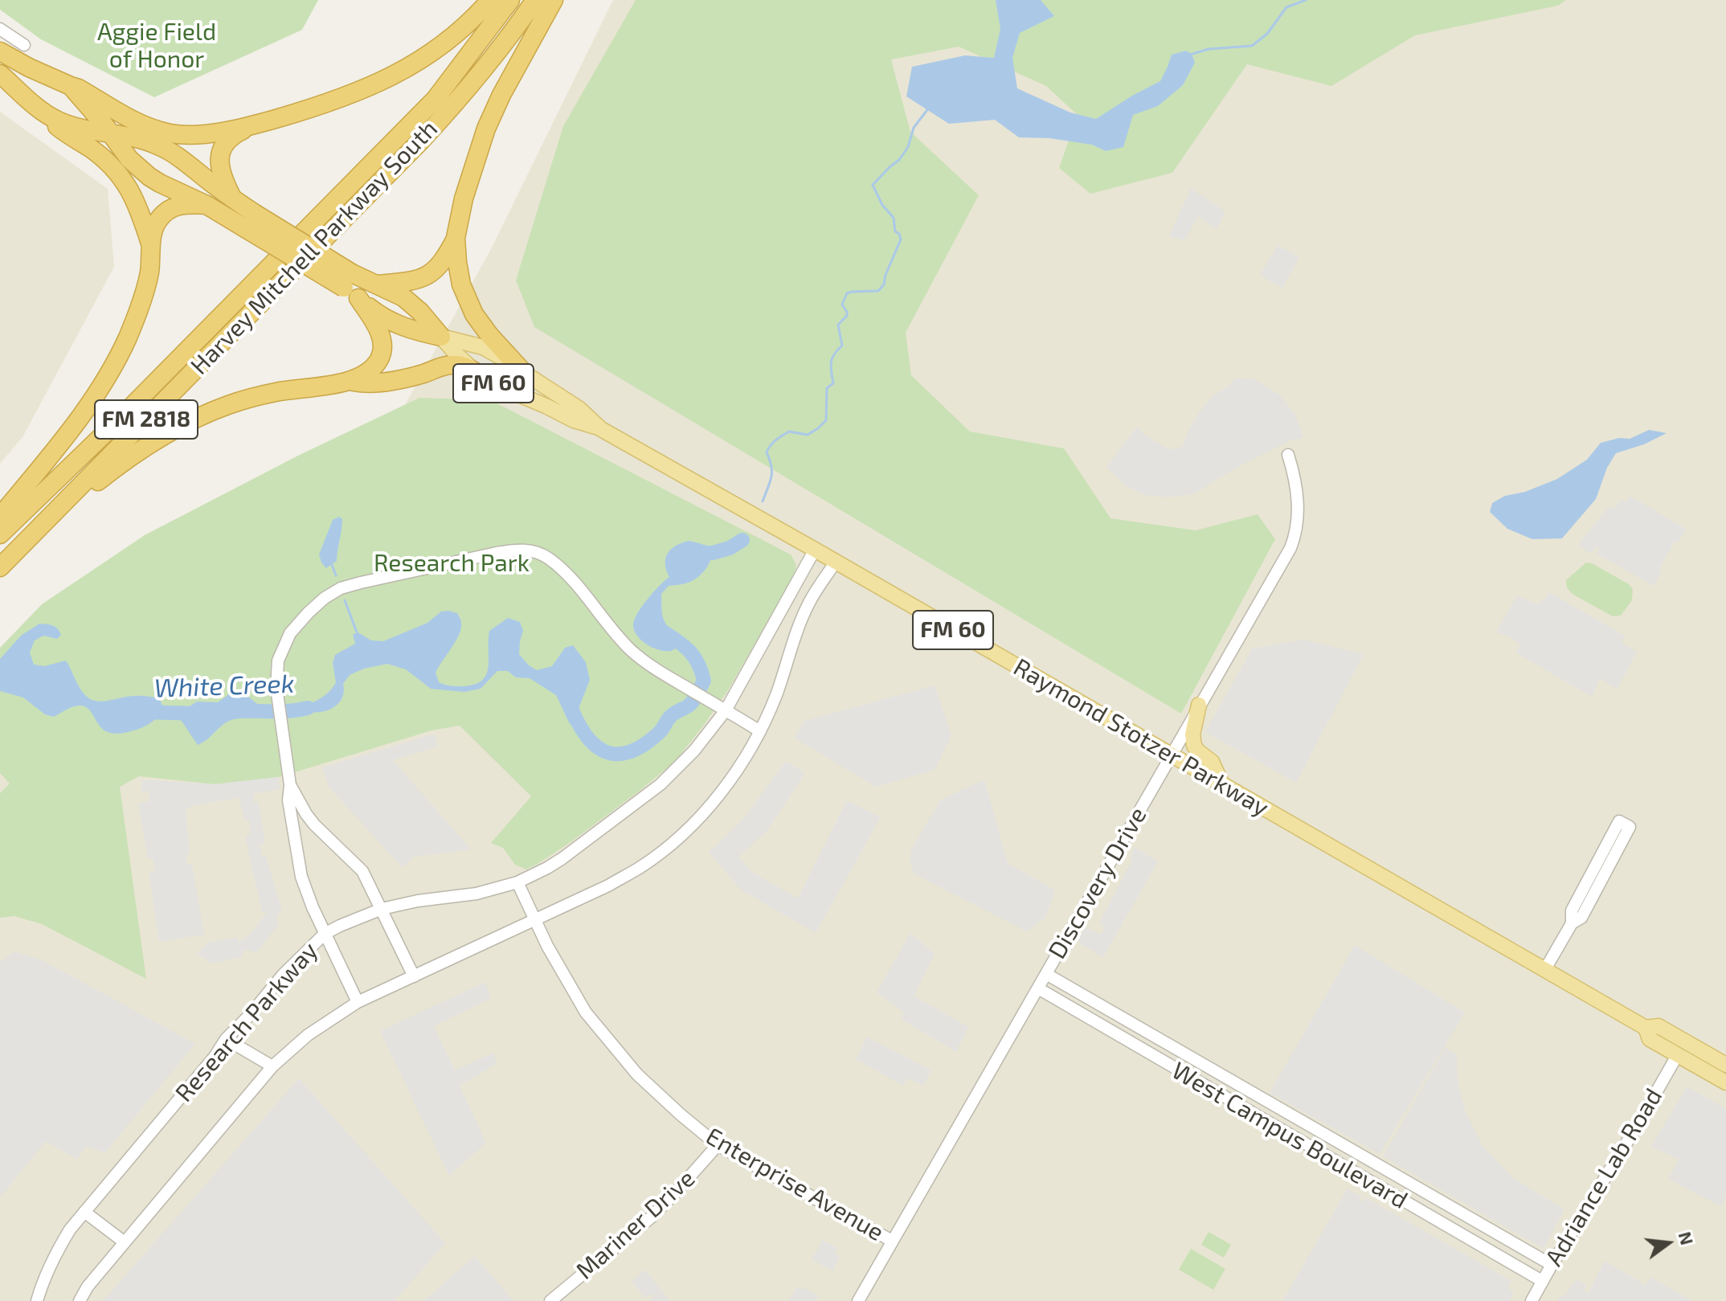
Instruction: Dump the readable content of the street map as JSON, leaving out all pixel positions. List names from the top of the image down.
{
  "streets": {
    "highway": [
      "Harvey Mitchell Parkway South",
      "FM 60",
      "FM 2818",
      "Raymond Stotzer Parkway"
    ],
    "street": [
      "Discovery Drive",
      "Research Parkway",
      "West Campus Boulevard",
      "Adriance Lab Road",
      "Enterprise Avenue",
      "Mariner Drive"
    ]
  },
  "crossings": [
    ["Raymond Stotzer Parkway", "Discovery Drive"],
    ["Raymond Stotzer Parkway", "Research Parkway"],
    ["Raymond Stotzer Parkway", "Adriance Lab Road"],
    ["Discovery Drive", "West Campus Boulevard"],
    ["Discovery Drive", "Enterprise Avenue"],
    ["Research Parkway", "Enterprise Avenue"],
    ["West Campus Boulevard", "Adriance Lab Road"],
    ["Enterprise Avenue", "Mariner Drive"]
  ],
  "water": ["White Creek"],
  "parks": ["Aggie Field of Honor", "Research Park"],
  "north": "right"
}
